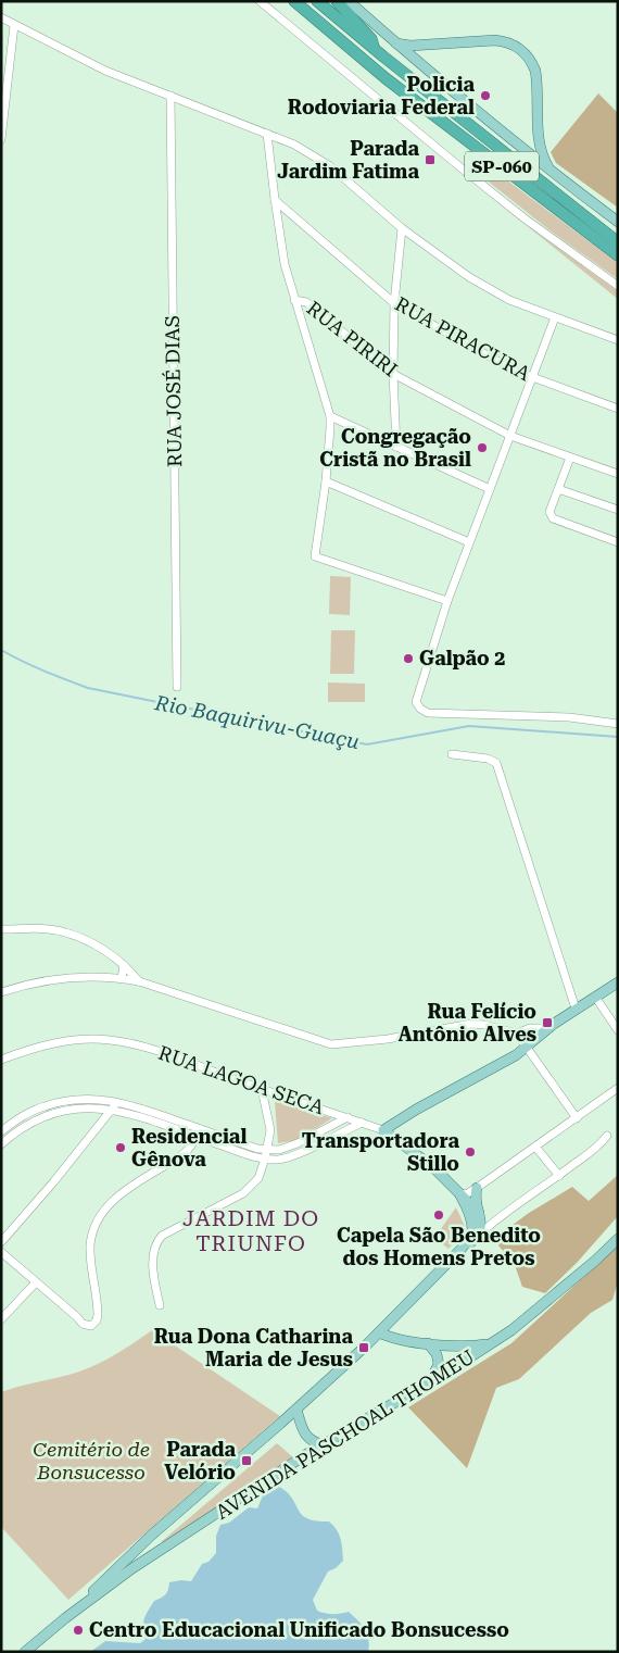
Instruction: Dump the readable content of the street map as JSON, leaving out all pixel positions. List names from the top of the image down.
{
  "streets": {
    "highway": ["SP-060"],
    "main road": ["RUA LAGOA SECA", "AVENIDA PASCHOAL THOMEU"],
    "street": ["RUA PIRIRI", "RUA PIRACURA", "RUA JOSÉ DIAS"]
  },
  "districts": ["JARDIM DO TRIUNFO"],
  "water": ["Rio Baquirivu-Guaçu"],
  "parks": ["Cemitério de Bonsucesso"],
  "places": {
    "other": [
      "Policia Rodoviaria Federal",
      "Congregação Cristã no Brasil",
      "Galpão 2",
      "Residencial Gênova",
      "Transportadora Stillo",
      "Capela São Benedito dos Homens Pretos",
      "Centro Educacional Unificado Bonsucesso"
    ],
    "transit": [
      "Parada Jardim Fatima",
      "Rua Felício Antônio Alves",
      "Rua Dona Catharina Maria de Jesus",
      "Parada Velório"
    ]
  }
}
